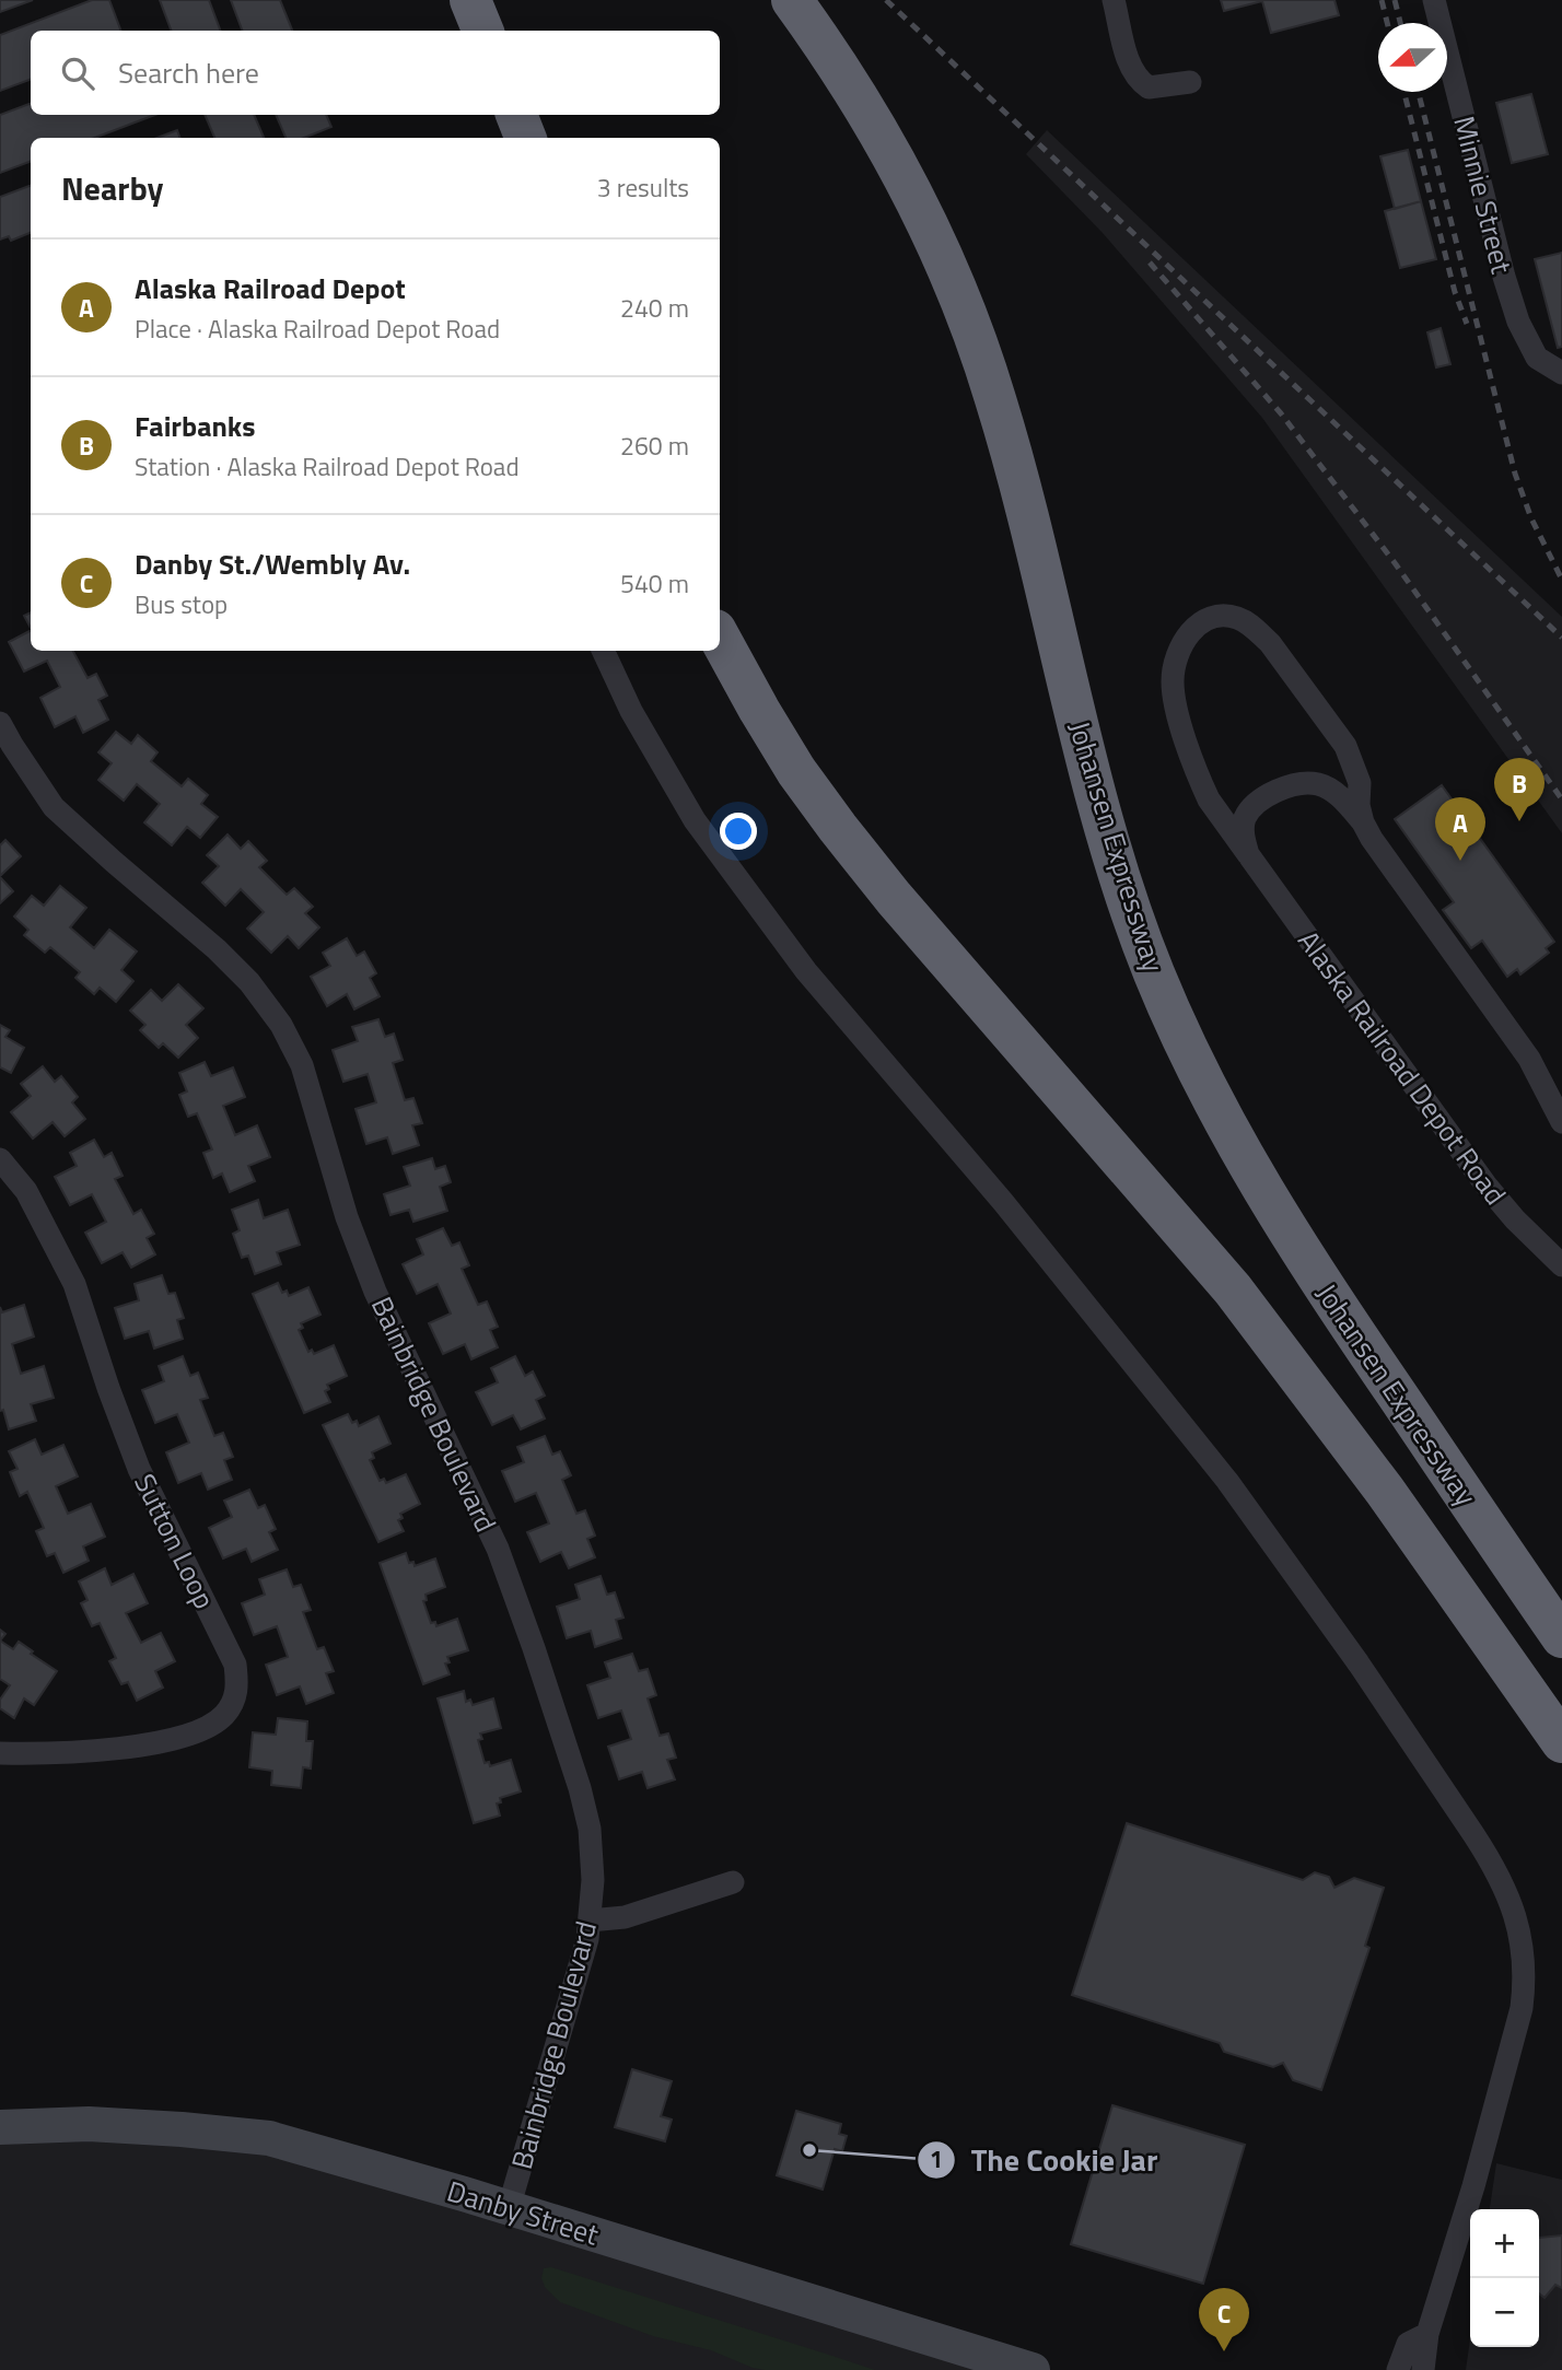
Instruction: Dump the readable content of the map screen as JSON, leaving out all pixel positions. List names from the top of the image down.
{
  "streets": {
    "highway": ["Johansen Expressway"],
    "street": [
      "Minnie Street",
      "Alaska Railroad Depot Road",
      "Bainbridge Boulevard",
      "Sutton Loop",
      "Danby Street"
    ]
  },
  "crossings": [
    ["Bainbridge Boulevard", "Danby Street"]
  ],
  "places": ["The Cookie Jar"],
  "north": "left",
  "page": {
    "search": "Search here",
    "heading": ["Nearby", "3 results"],
    "list": [
      {
        "mark": "A",
        "name": "Alaska Railroad Depot",
        "note": "Place · Alaska Railroad Depot Road",
        "value": "240 m"
      },
      {
        "mark": "B",
        "name": "Fairbanks",
        "note": "Station · Alaska Railroad Depot Road",
        "value": "260 m"
      },
      {
        "mark": "C",
        "name": "Danby St./Wembly Av.",
        "note": "Bus stop",
        "value": "540 m"
      }
    ],
    "pins": ["B", "A", "C"],
    "map_buttons": ["+", "−"]
  }
}
